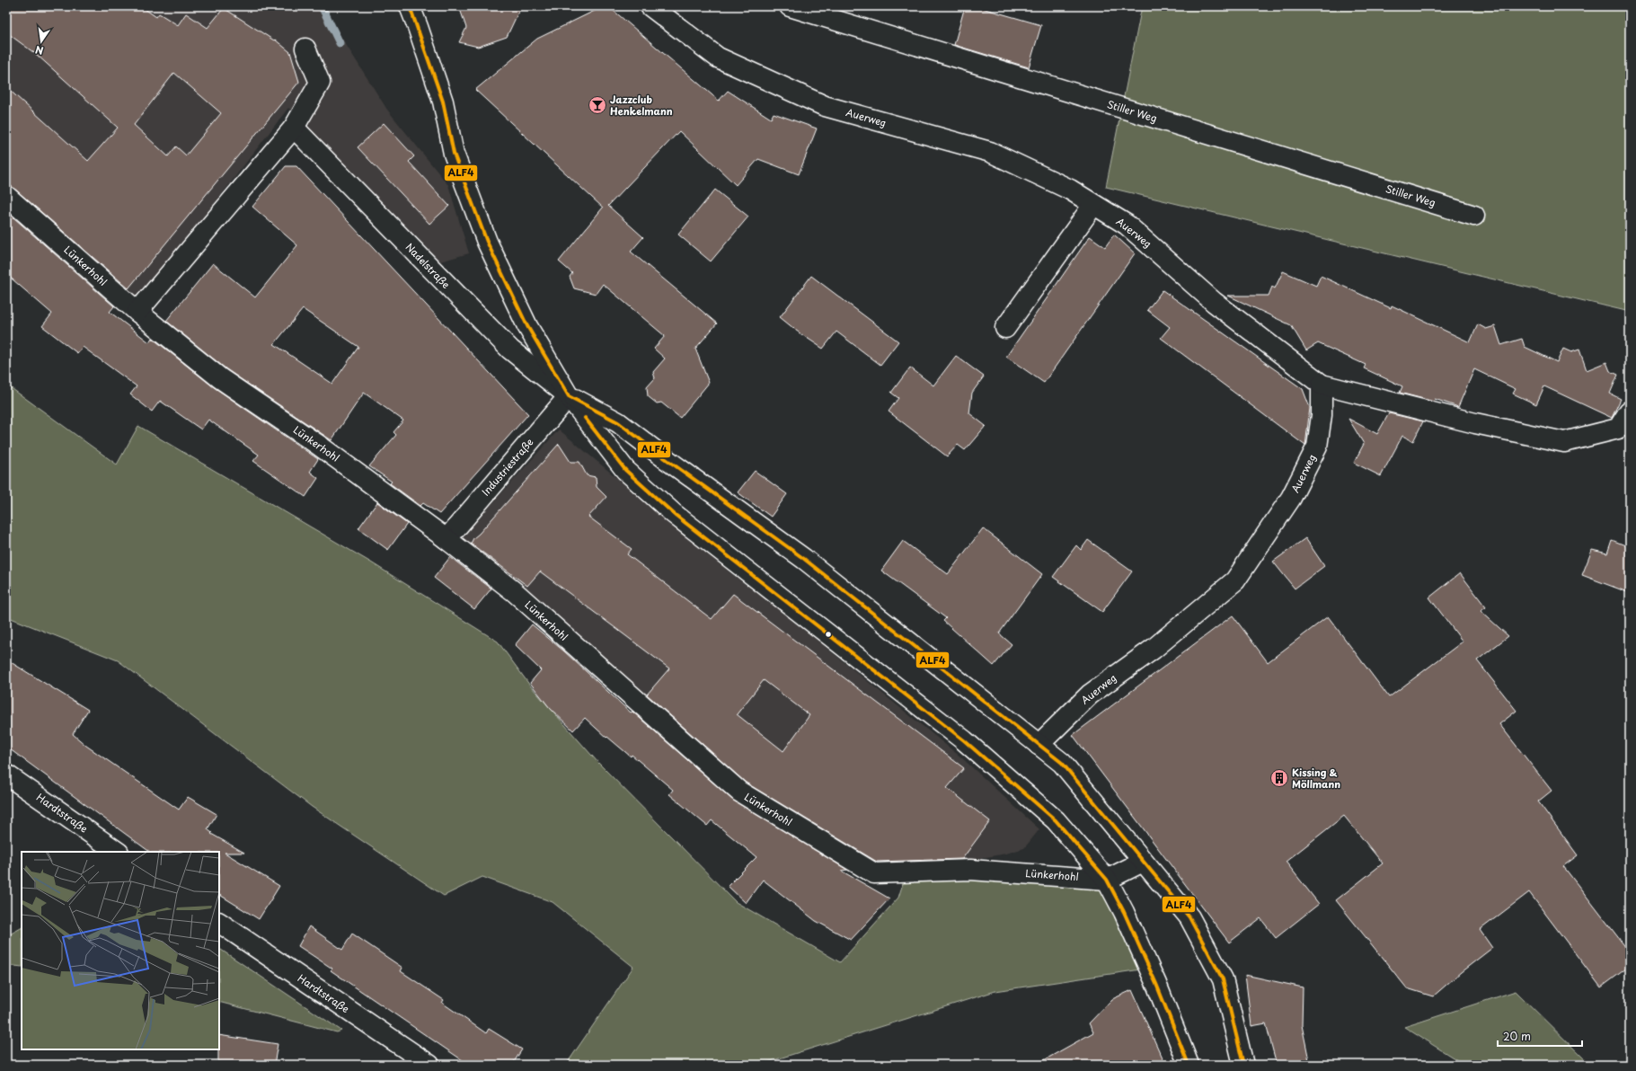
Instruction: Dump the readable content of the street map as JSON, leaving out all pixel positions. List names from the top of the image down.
{
  "streets": {
    "street": [
      "Stiller Weg",
      "Auerweg",
      "Lünkerhohl",
      "Nadelstraße",
      "Industriestraße",
      "Hardtstraße"
    ]
  },
  "crossings": [
    ["Lünkerhohl", "Industriestraße"],
    ["Nadelstraße", "Industriestraße"]
  ],
  "places": {
    "bar": ["Jazzclub Henkelmann"],
    "building": ["Kissing & Möllmann"]
  },
  "lines": ["transit line ALF4"],
  "scale_bar": "20 m",
  "north": "bottom"
}
